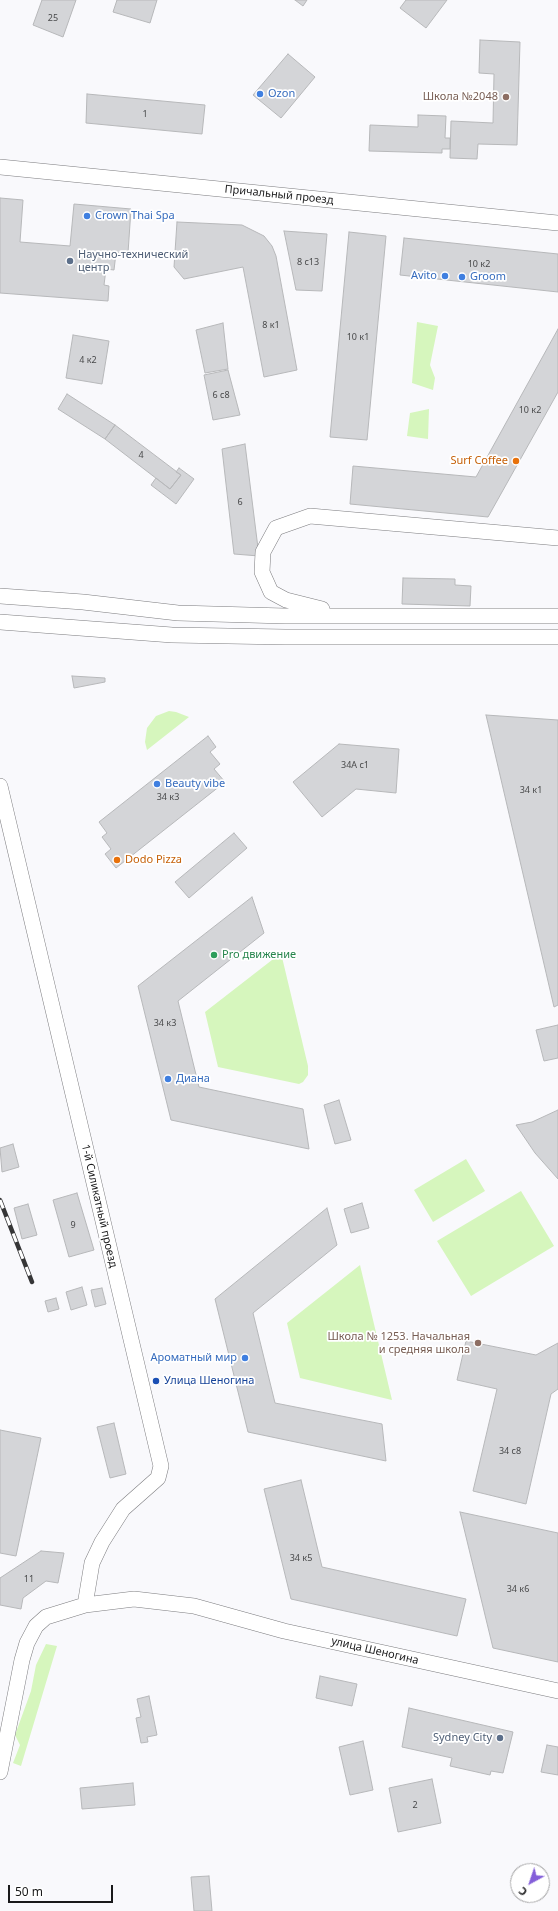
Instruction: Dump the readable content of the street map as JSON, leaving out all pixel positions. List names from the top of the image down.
{
  "streets": {
    "street": ["Причальный проезд", "1-й Силикатный проезд", "улица Шеногина"]
  },
  "crossings": [
    ["1-й Силикатный проезд", "улица Шеногина"]
  ],
  "places": [
    "Ozon",
    "Школа №2048",
    "Crown Thai Spa",
    "Научно-технический центр",
    "Avito",
    "Groom",
    "Surf Coffee",
    "Beauty vibe",
    "Dodo Pizza",
    "Pro движение",
    "Диана",
    "Школа № 1253. Начальная и средняя школа",
    "Ароматный мир",
    "Улица Шеногина",
    "Sydney City"
  ],
  "house_numbers": [
    "25",
    "1",
    "8 с13",
    "10 к2",
    "8 к1",
    "10 к1",
    "4 к2",
    "6 с8",
    "10 к2",
    "4",
    "6",
    "34А с1",
    "34 к1",
    "34 к3",
    "34 к3",
    "9",
    "34 с8",
    "34 к5",
    "11",
    "34 к6",
    "2"
  ],
  "scale_bar": "50 m",
  "north": "bottom left"
}
